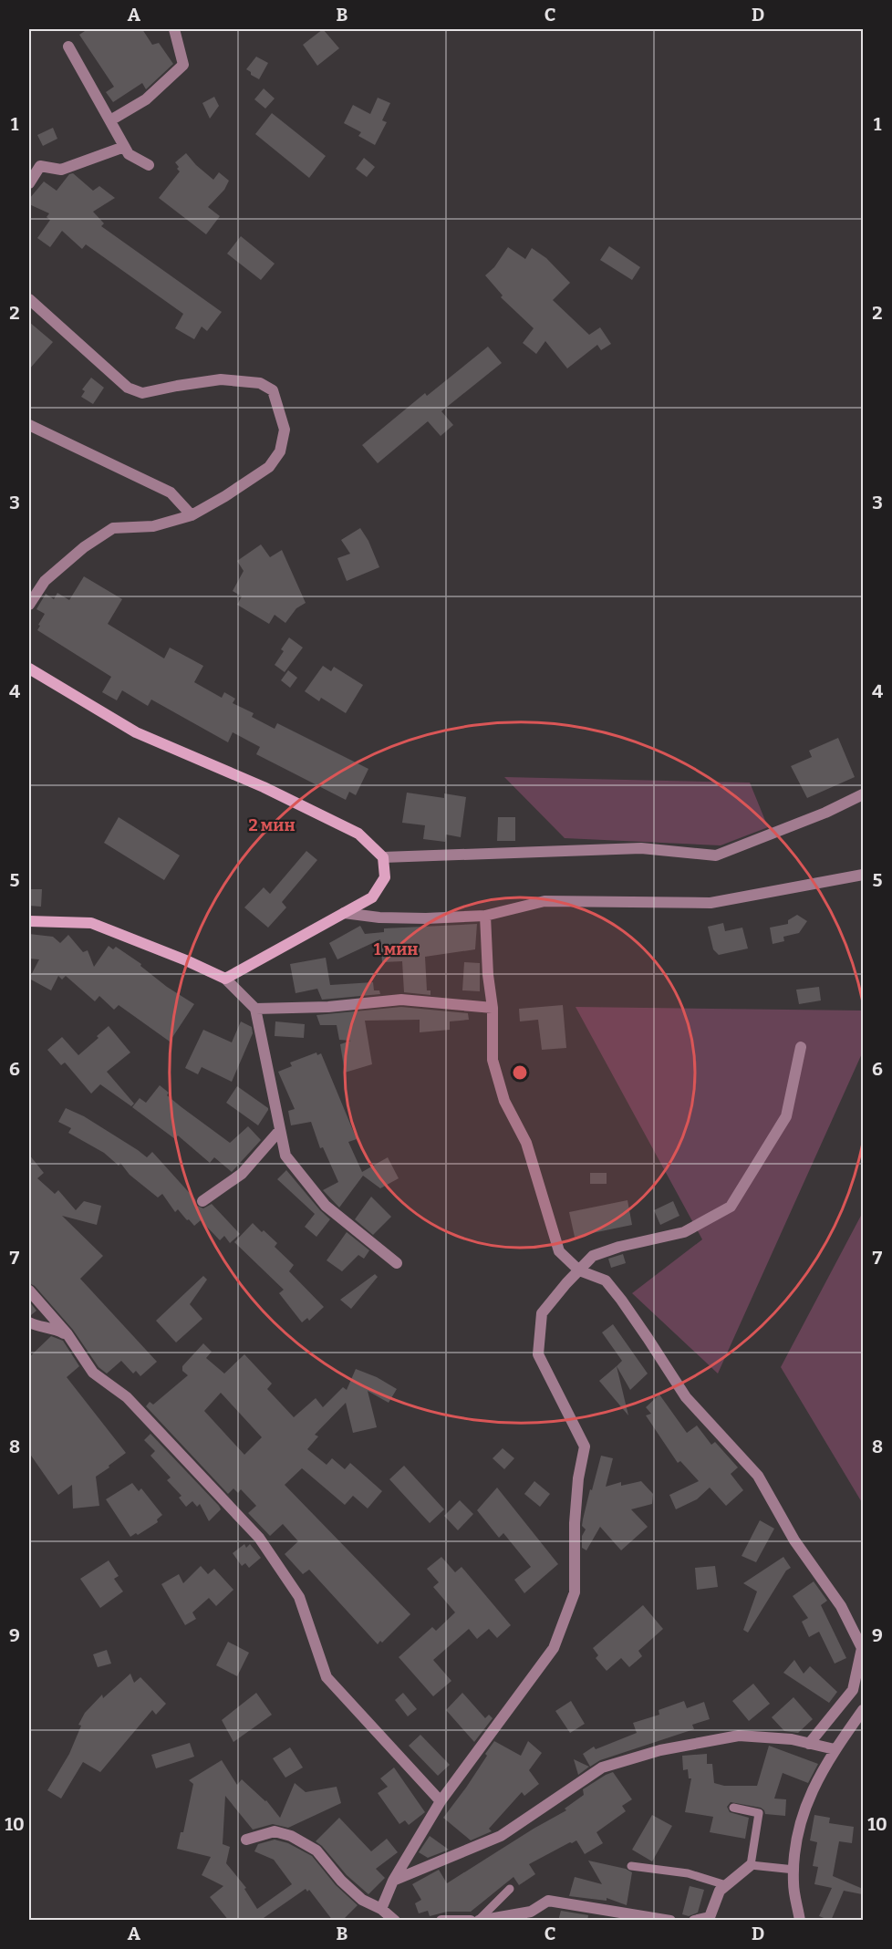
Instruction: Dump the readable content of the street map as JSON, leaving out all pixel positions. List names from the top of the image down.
{
  "grid": {
    "columns": [
      "A",
      "B",
      "C",
      "D"
    ],
    "rows": [
      "1",
      "2",
      "3",
      "4",
      "5",
      "6",
      "7",
      "8",
      "9",
      "10"
    ]
  },
  "rings": ["2 мин", "1 мин"]
}
